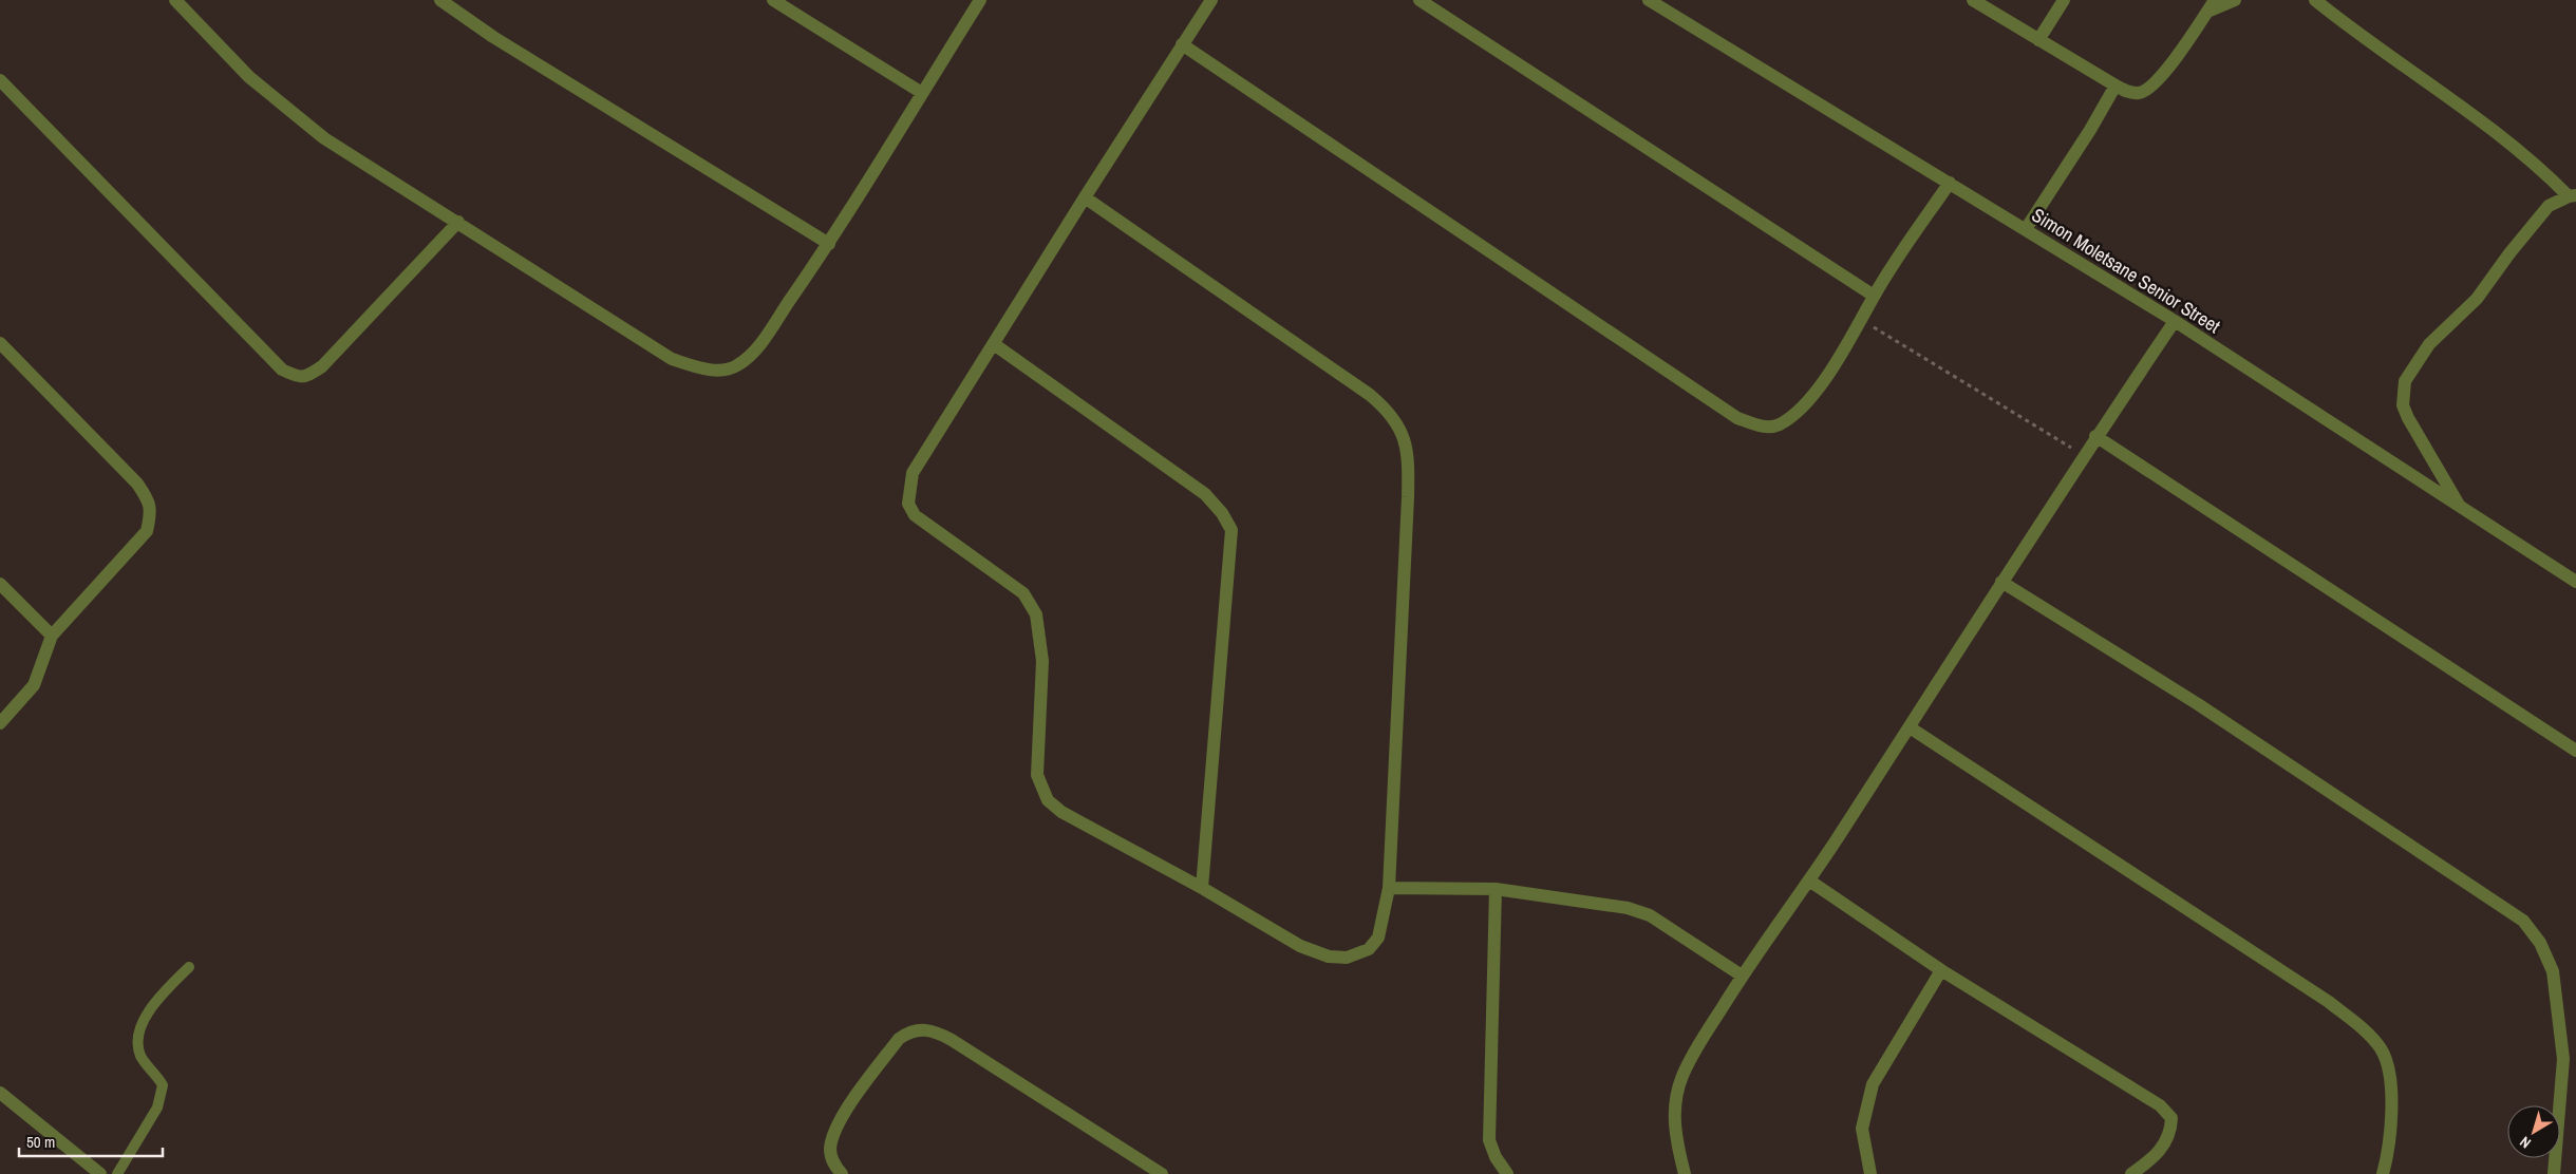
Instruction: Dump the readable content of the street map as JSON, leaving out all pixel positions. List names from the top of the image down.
{
  "streets": {
    "street": ["Simon Moletsane Senior Street"]
  },
  "scale_bar": "50 m",
  "north": "bottom left"
}
